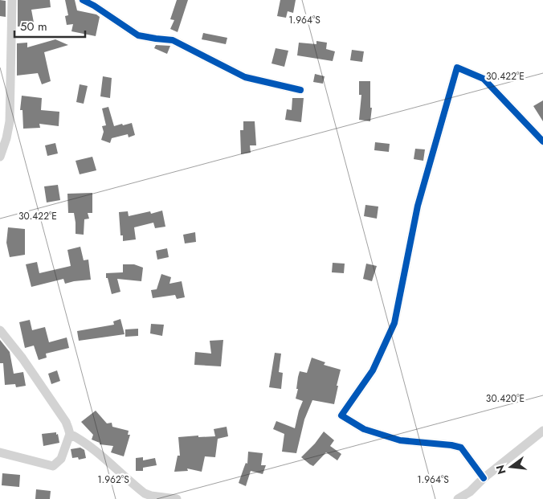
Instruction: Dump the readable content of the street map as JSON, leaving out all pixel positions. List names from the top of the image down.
{
  "scale_bar": "50 m",
  "north": "left",
  "coordinates": [
    "1.964°S",
    "30.422°E",
    "30.420°E",
    "1.962°S"
  ]
}
